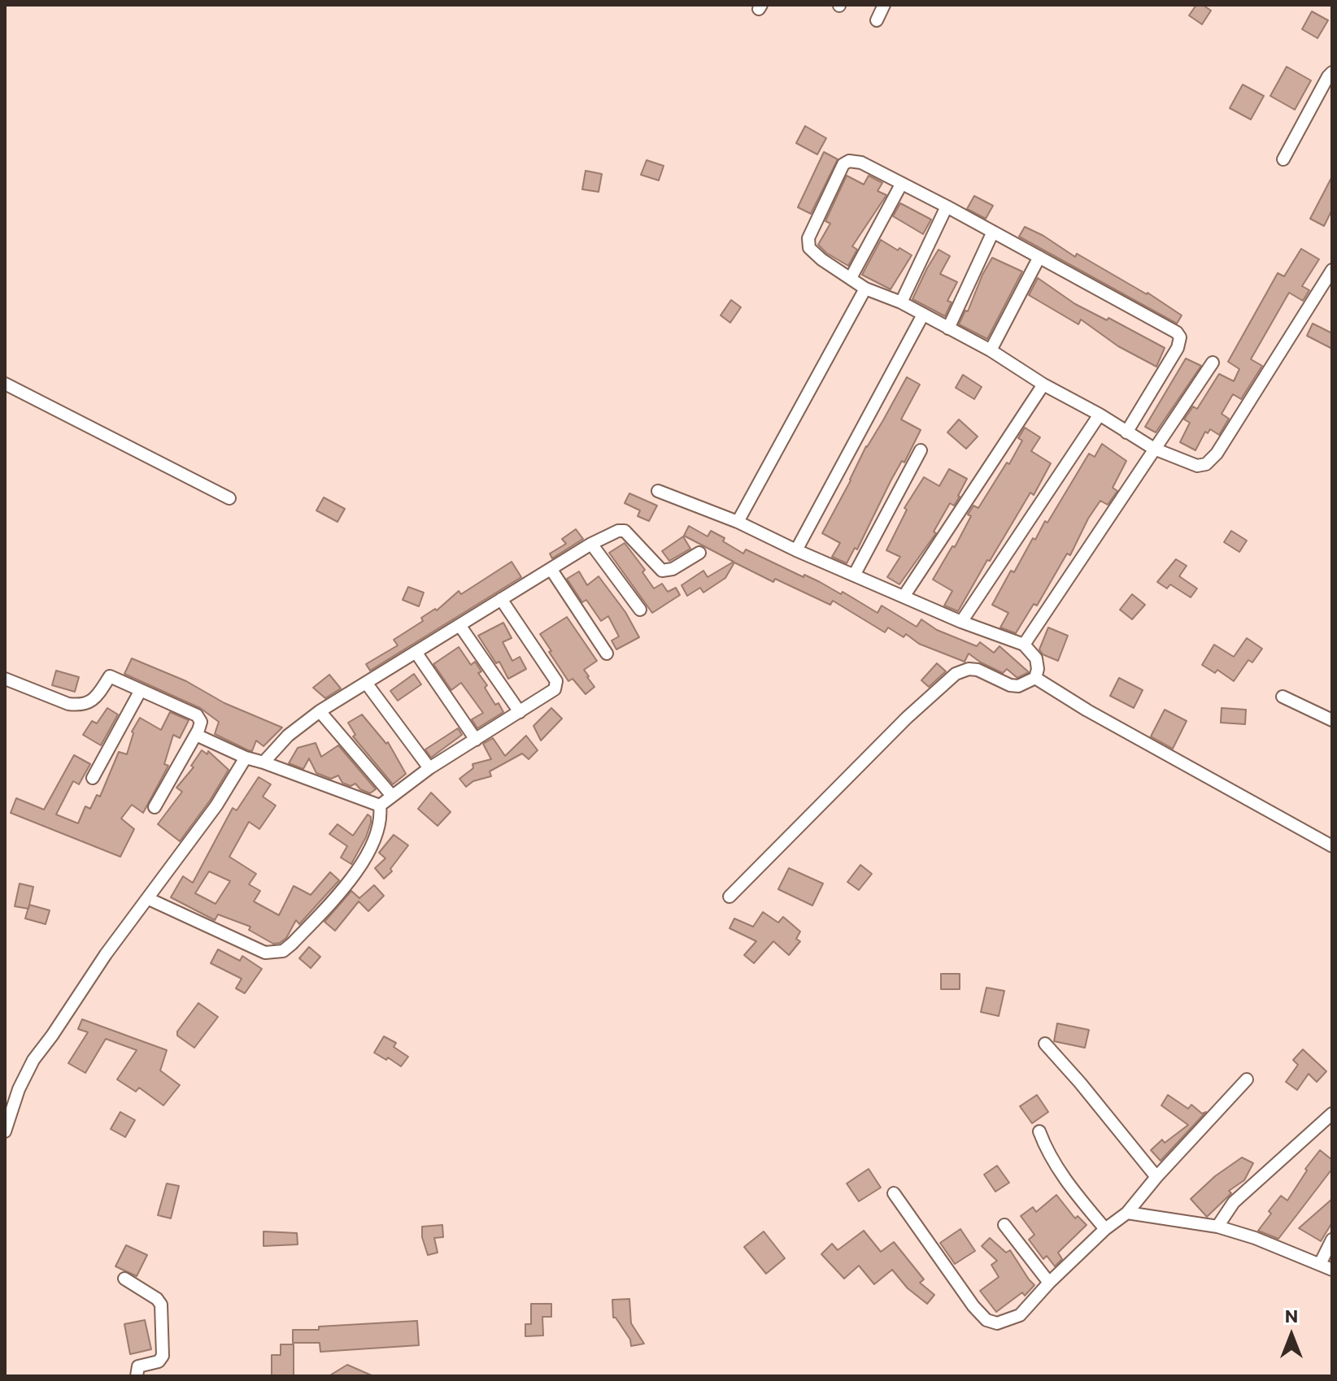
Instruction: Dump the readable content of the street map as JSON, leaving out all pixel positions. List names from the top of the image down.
{
  "north": "top"
}
